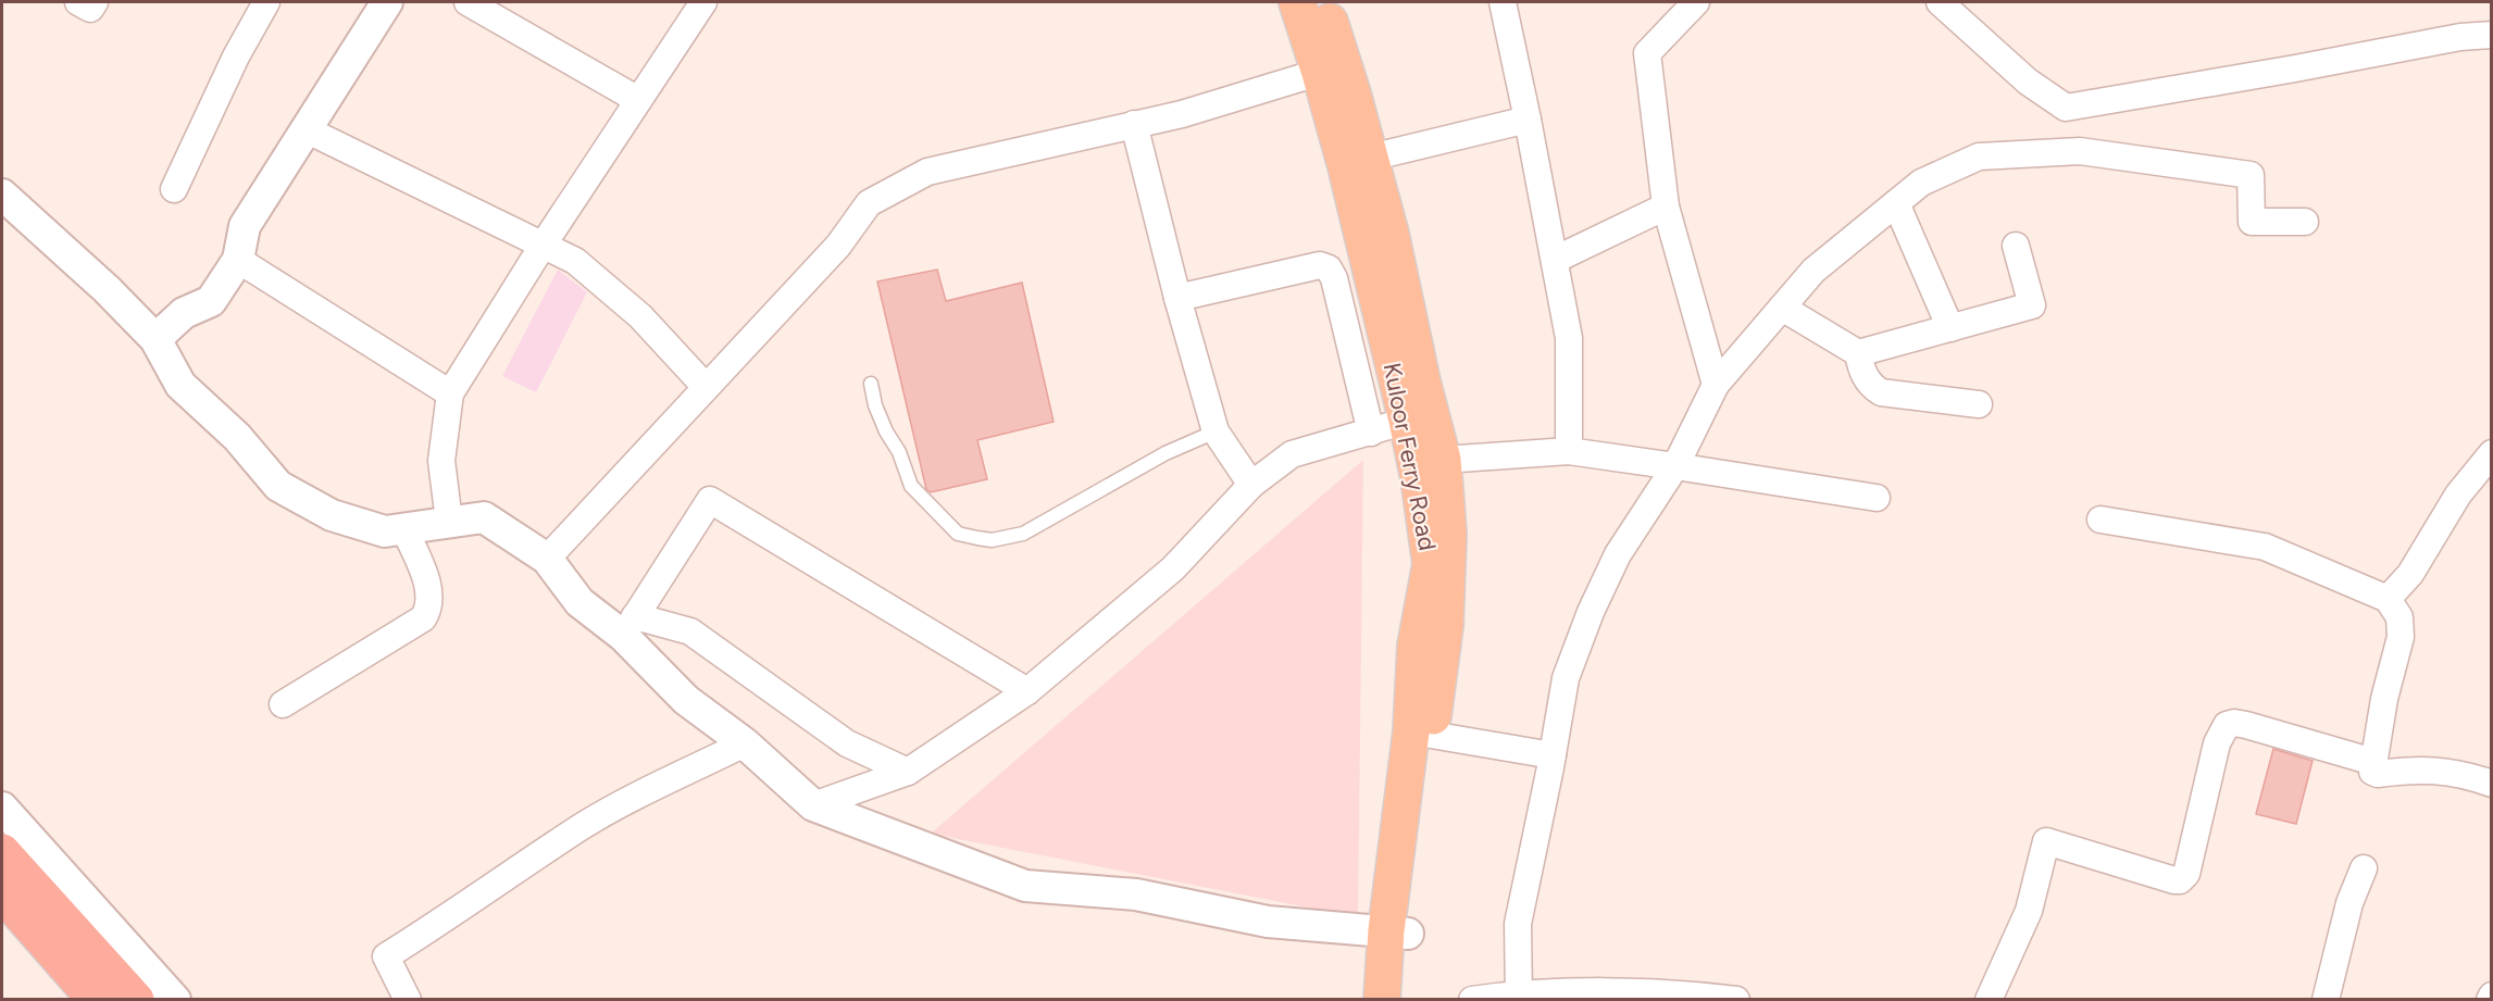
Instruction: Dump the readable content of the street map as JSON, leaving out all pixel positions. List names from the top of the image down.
{
  "streets": {
    "main road": ["Kuloor Ferry Road"]
  }
}
